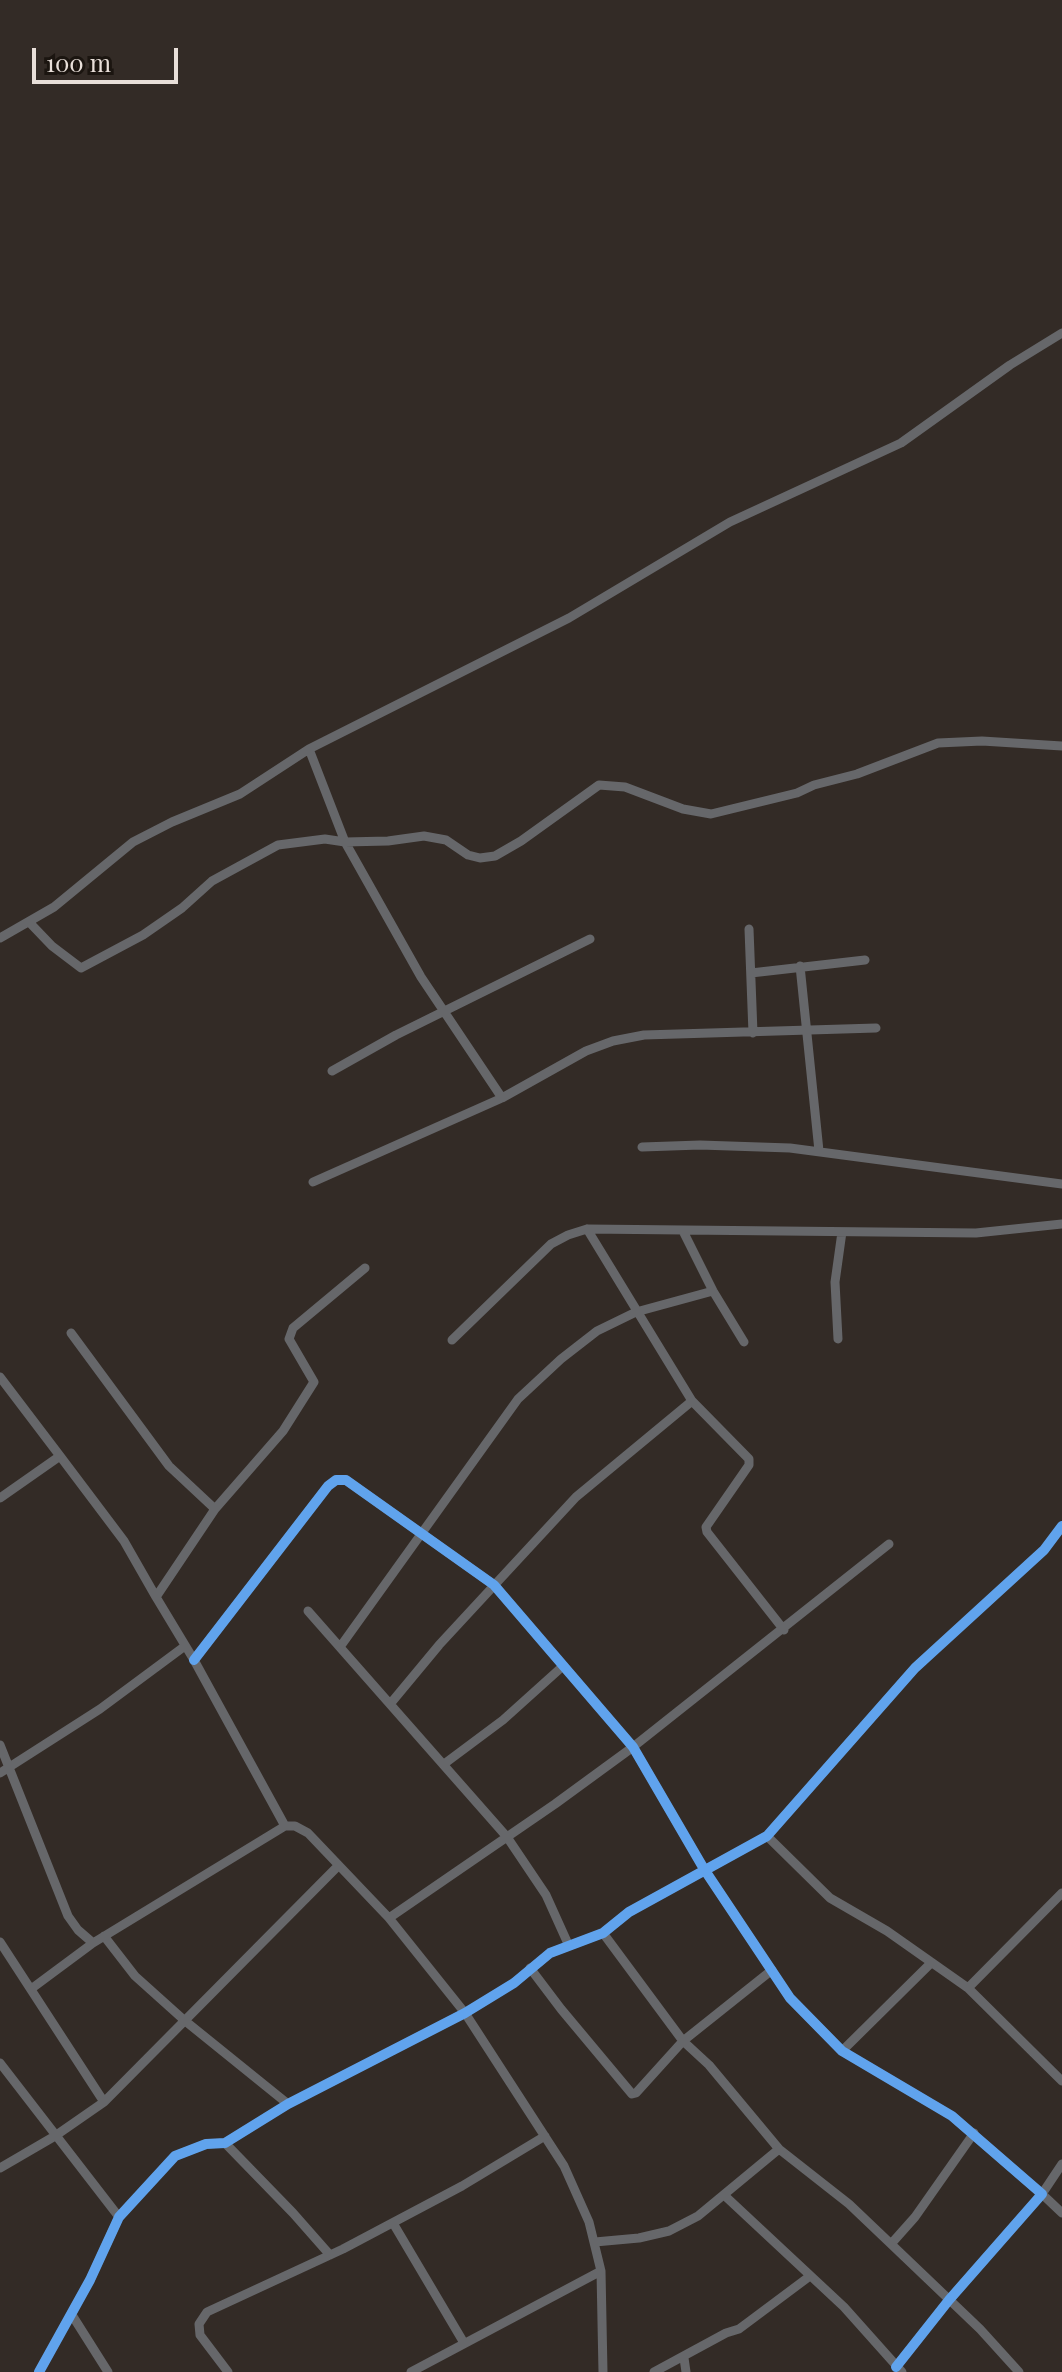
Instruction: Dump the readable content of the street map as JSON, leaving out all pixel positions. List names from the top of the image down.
{
  "scale_bar": "100 m"
}
